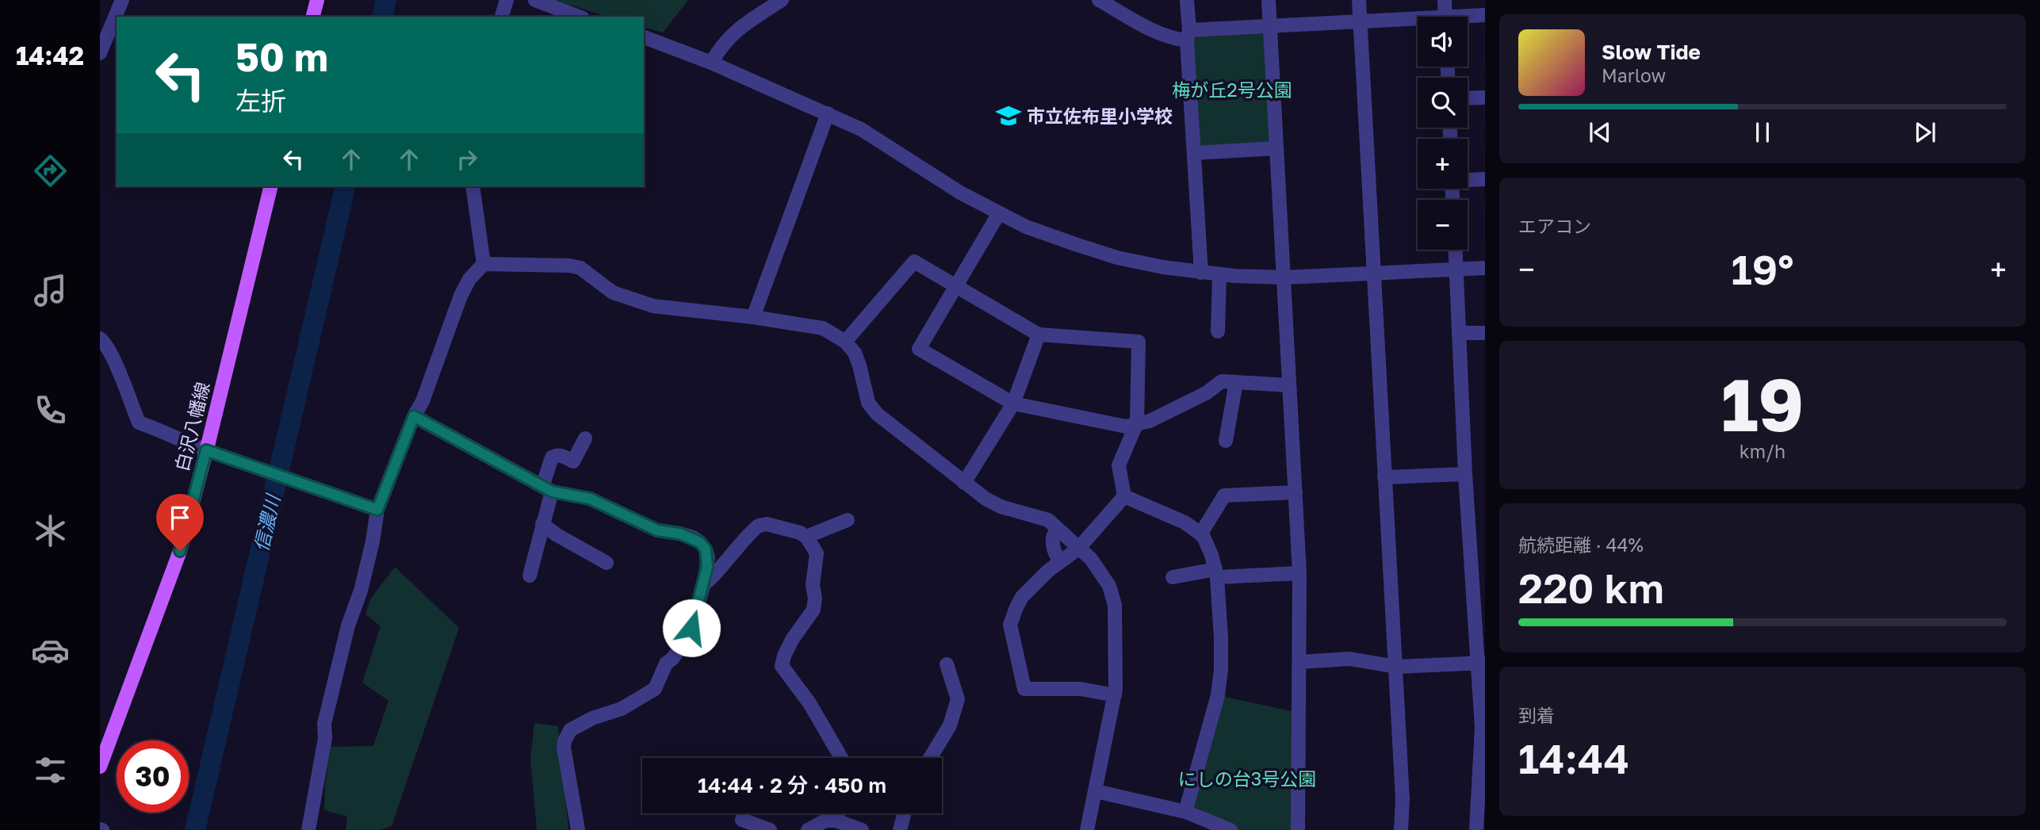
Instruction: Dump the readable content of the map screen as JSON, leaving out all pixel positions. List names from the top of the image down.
{
  "streets": {
    "main road": ["白沢八幡線"]
  },
  "water": ["信濃川"],
  "parks": ["梅が丘2号公園", "にしの台3号公園"],
  "places": {
    "school or university": ["市立佐布里小学校"]
  },
  "page": {
    "tabs": "14:42",
    "map_buttons": ["+", "−"],
    "turn": ["50 m", "左折"],
    "song": ["Slow Tide", "Marlow"],
    "tile": [
      "エアコン",
      ["19", "km/h"],
      ["航続距離 · 44%", "220 km"],
      ["到着", "14:44"]
    ],
    "heat": ["−", "19°", "+"],
    "limit": "30",
    "trip": "14:44 · 2 分 · 450 m"
  }
}
